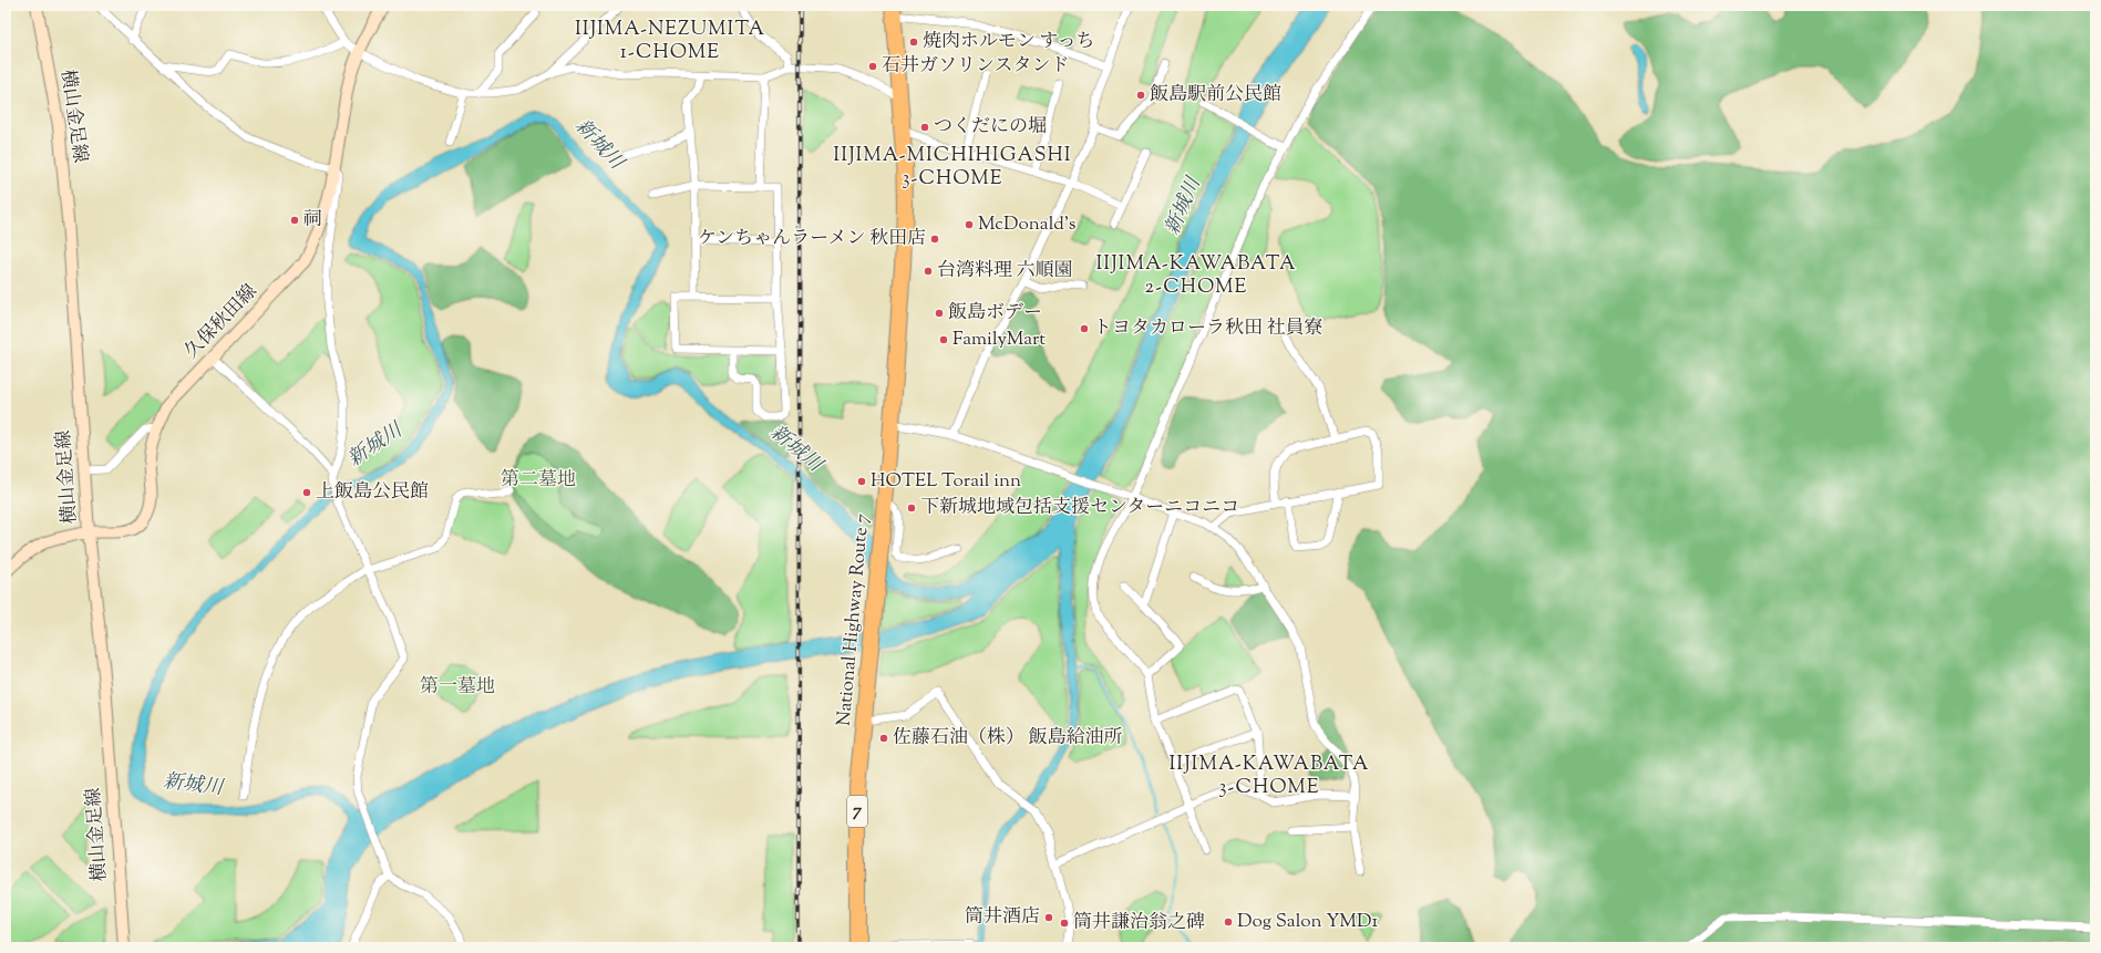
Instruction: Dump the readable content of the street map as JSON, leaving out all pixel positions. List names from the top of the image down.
{
  "streets": {
    "highway": ["National Highway Route 7", "7"],
    "street": ["横山金足線", "久保秋田線"]
  },
  "crossings": [
    ["横山金足線", "久保秋田線"]
  ],
  "districts": [
    "IIJIMA-NEZUMITA 1-CHOME",
    "IIJIMA-MICHIHIGASHI 3-CHOME",
    "IIJIMA-KAWABATA 2-CHOME",
    "IIJIMA-KAWABATA 3-CHOME"
  ],
  "water": ["新城川"],
  "parks": ["第二墓地", "第一墓地"],
  "places": [
    "焼肉ホルモン すっち",
    "石井ガソリンスタンド",
    "飯島駅前公民館",
    "つくだにの堀",
    "祠",
    "McDonald's",
    "ケンちゃんラーメン 秋田店",
    "台湾料理 六順園",
    "飯島ボデー",
    "トヨタカローラ秋田 社員寮",
    "FamilyMart",
    "HOTEL Torail inn",
    "上飯島公民館",
    "下新城地域包括支援センターニコニコ",
    "佐藤石油（株） 飯島給油所",
    "筒井酒店",
    "Dog Salon YMD1",
    "筒井謙治翁之碑"
  ]
}
